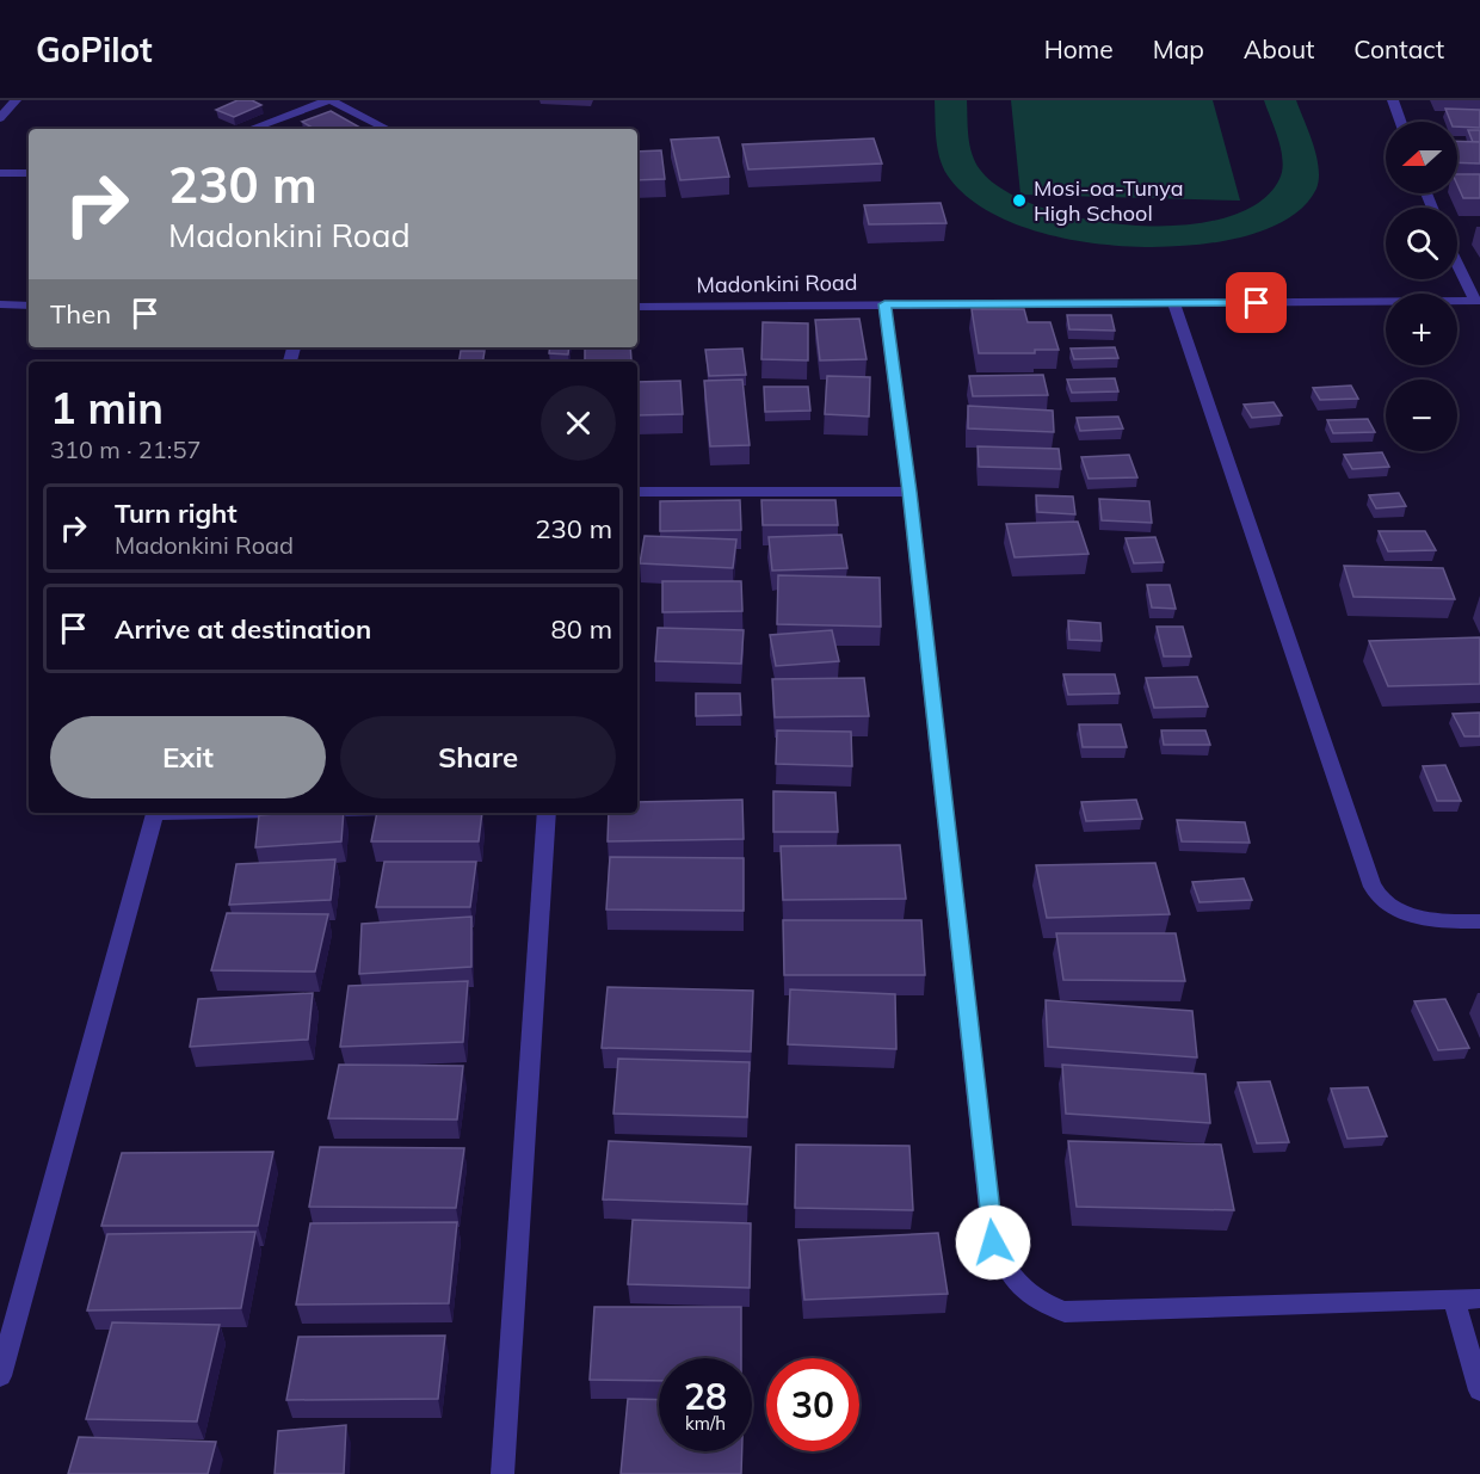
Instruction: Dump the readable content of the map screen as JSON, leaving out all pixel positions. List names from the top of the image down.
{
  "streets": {
    "street": ["Madonkini Road"]
  },
  "places": ["Mosi-oa-Tunya High School"],
  "north": "left",
  "page": {
    "header": "GoPilot",
    "nav": [
      "Home",
      "Map",
      "About",
      "Contact"
    ],
    "map_buttons": ["+", "−"],
    "turn": ["230 m", "Madonkini Road"],
    "then": "Then",
    "heading": ["1 min", "310 m · 21:57"],
    "list": [
      {
        "name": "Turn right",
        "note": "Madonkini Road",
        "value": "230 m"
      },
      {
        "name": "Arrive at destination",
        "value": "80 m"
      }
    ],
    "buttons": ["Exit", "Share"],
    "speed": "28 km/h",
    "limit": "30"
  }
}
